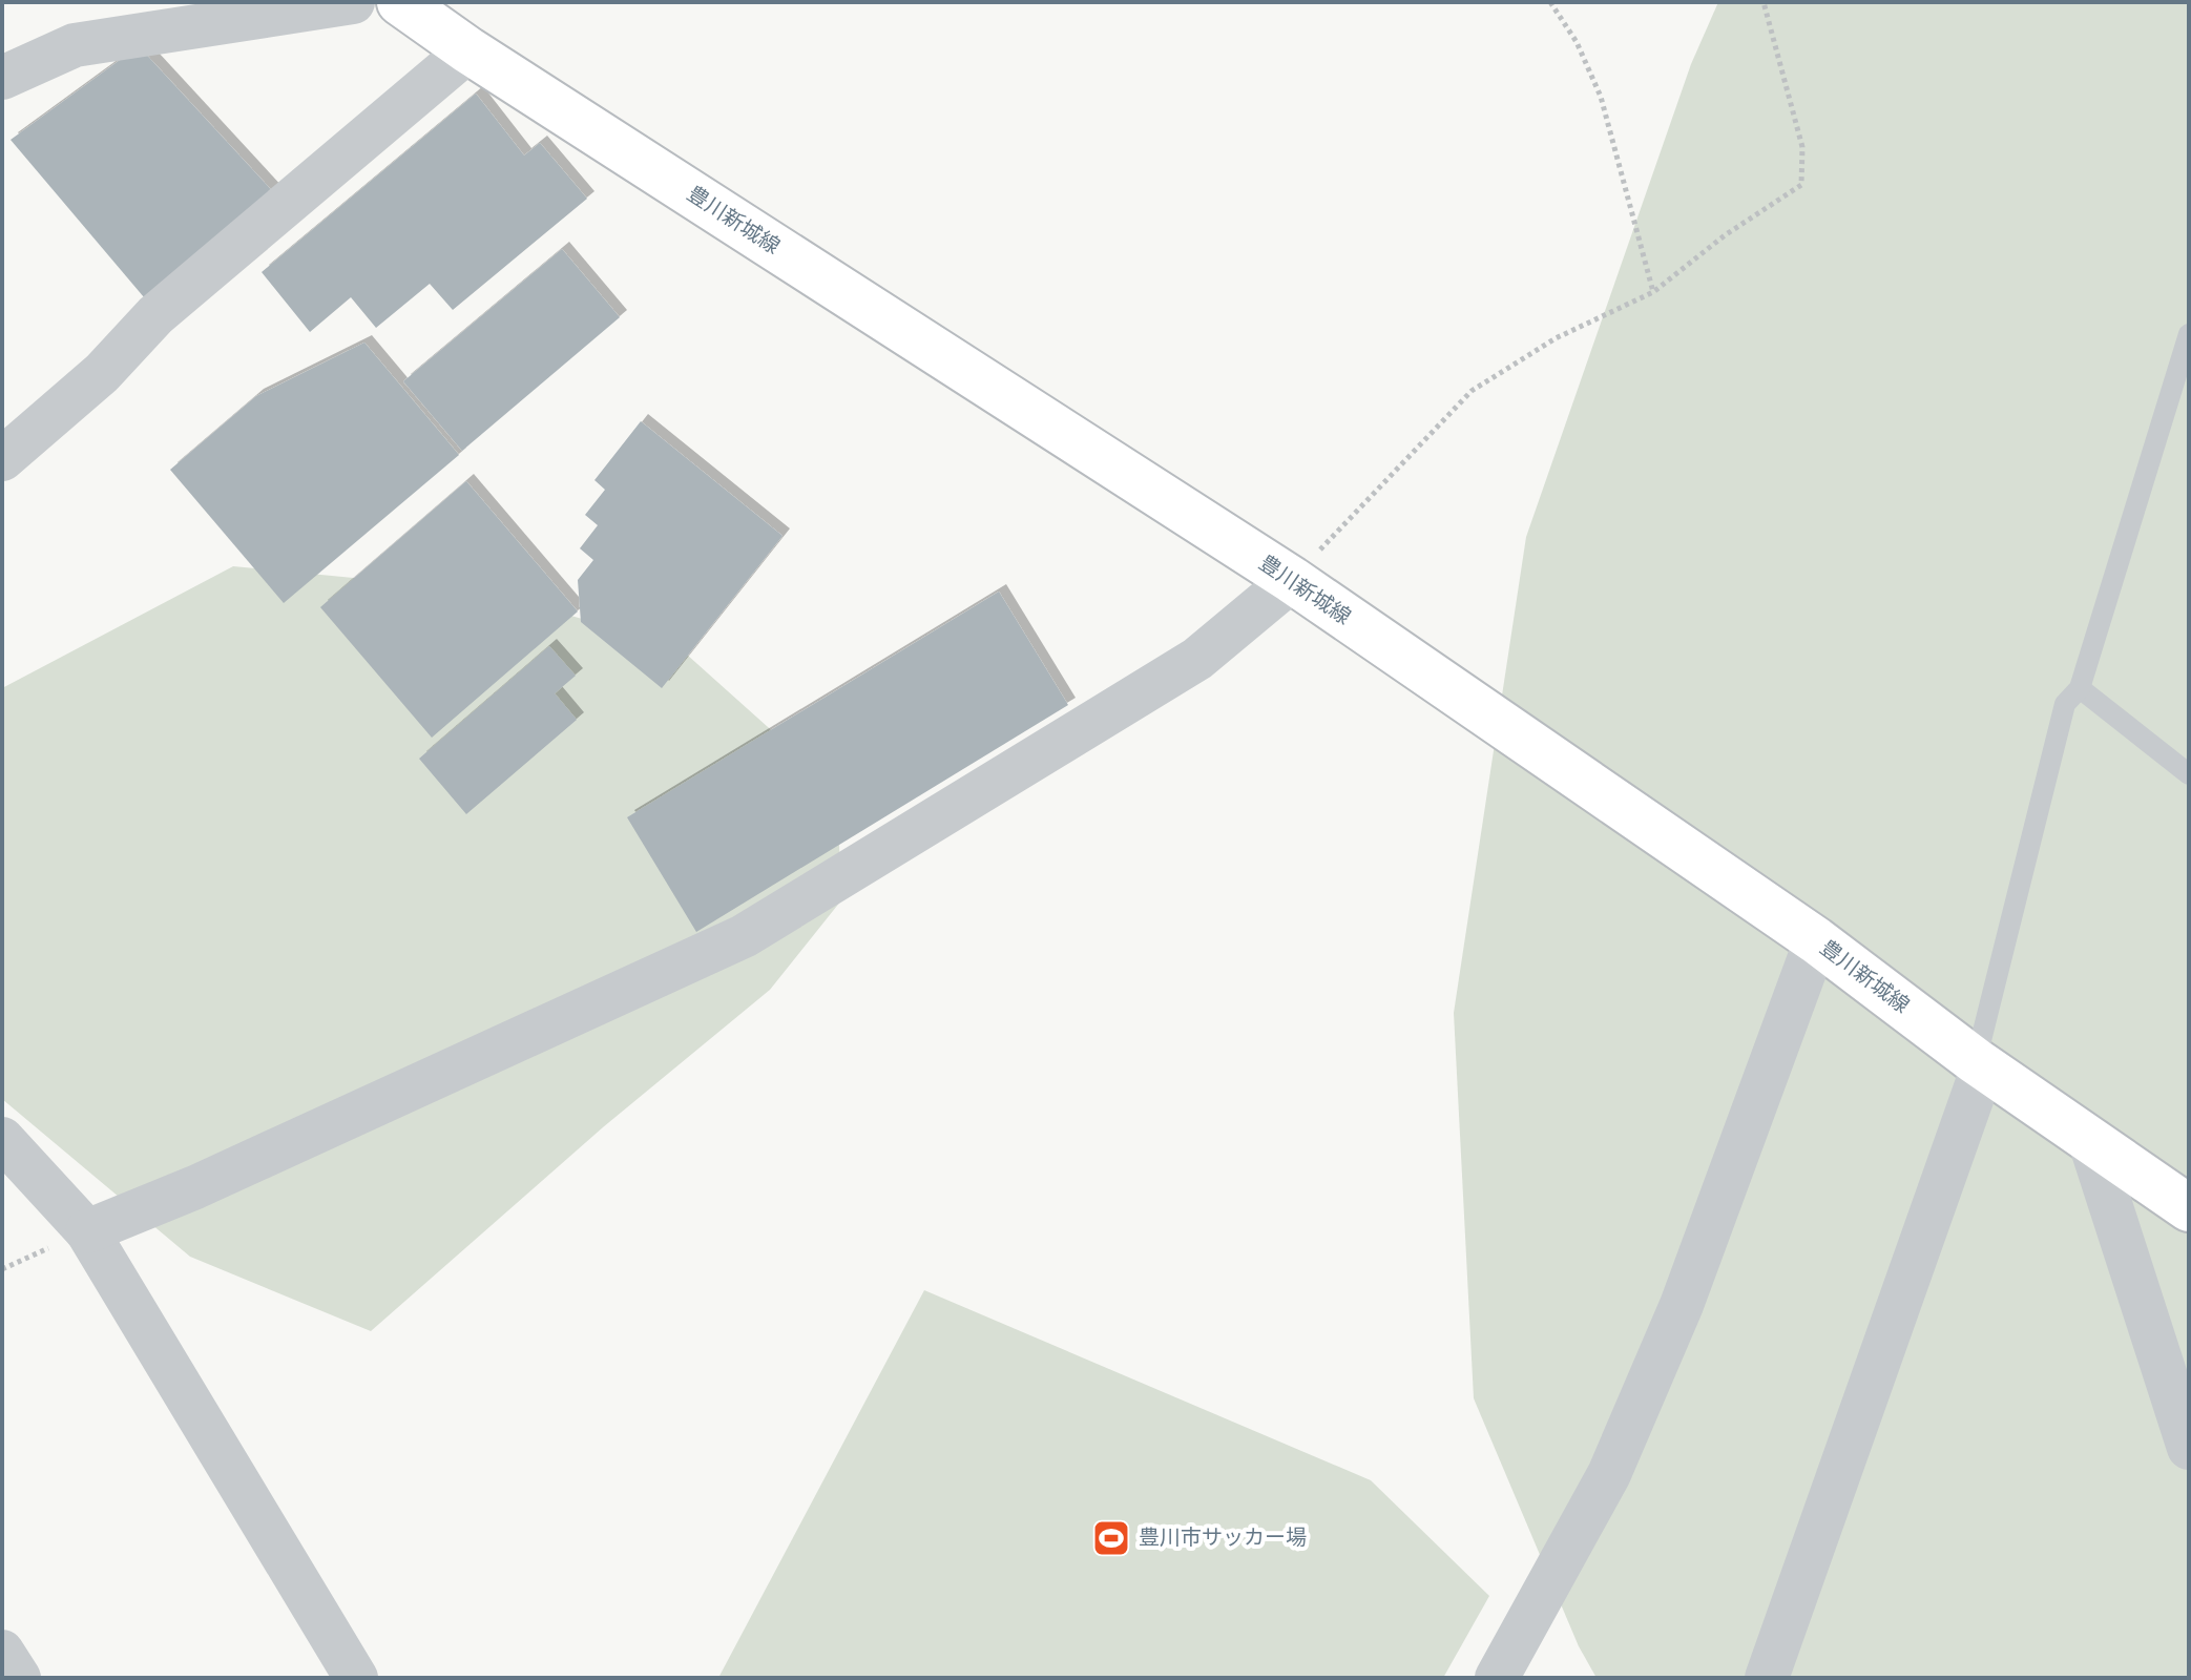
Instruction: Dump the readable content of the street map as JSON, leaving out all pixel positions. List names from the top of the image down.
{
  "streets": {
    "main road": ["豊川新城線"]
  },
  "places": {
    "sports": ["豊川市サッカー場"]
  }
}
